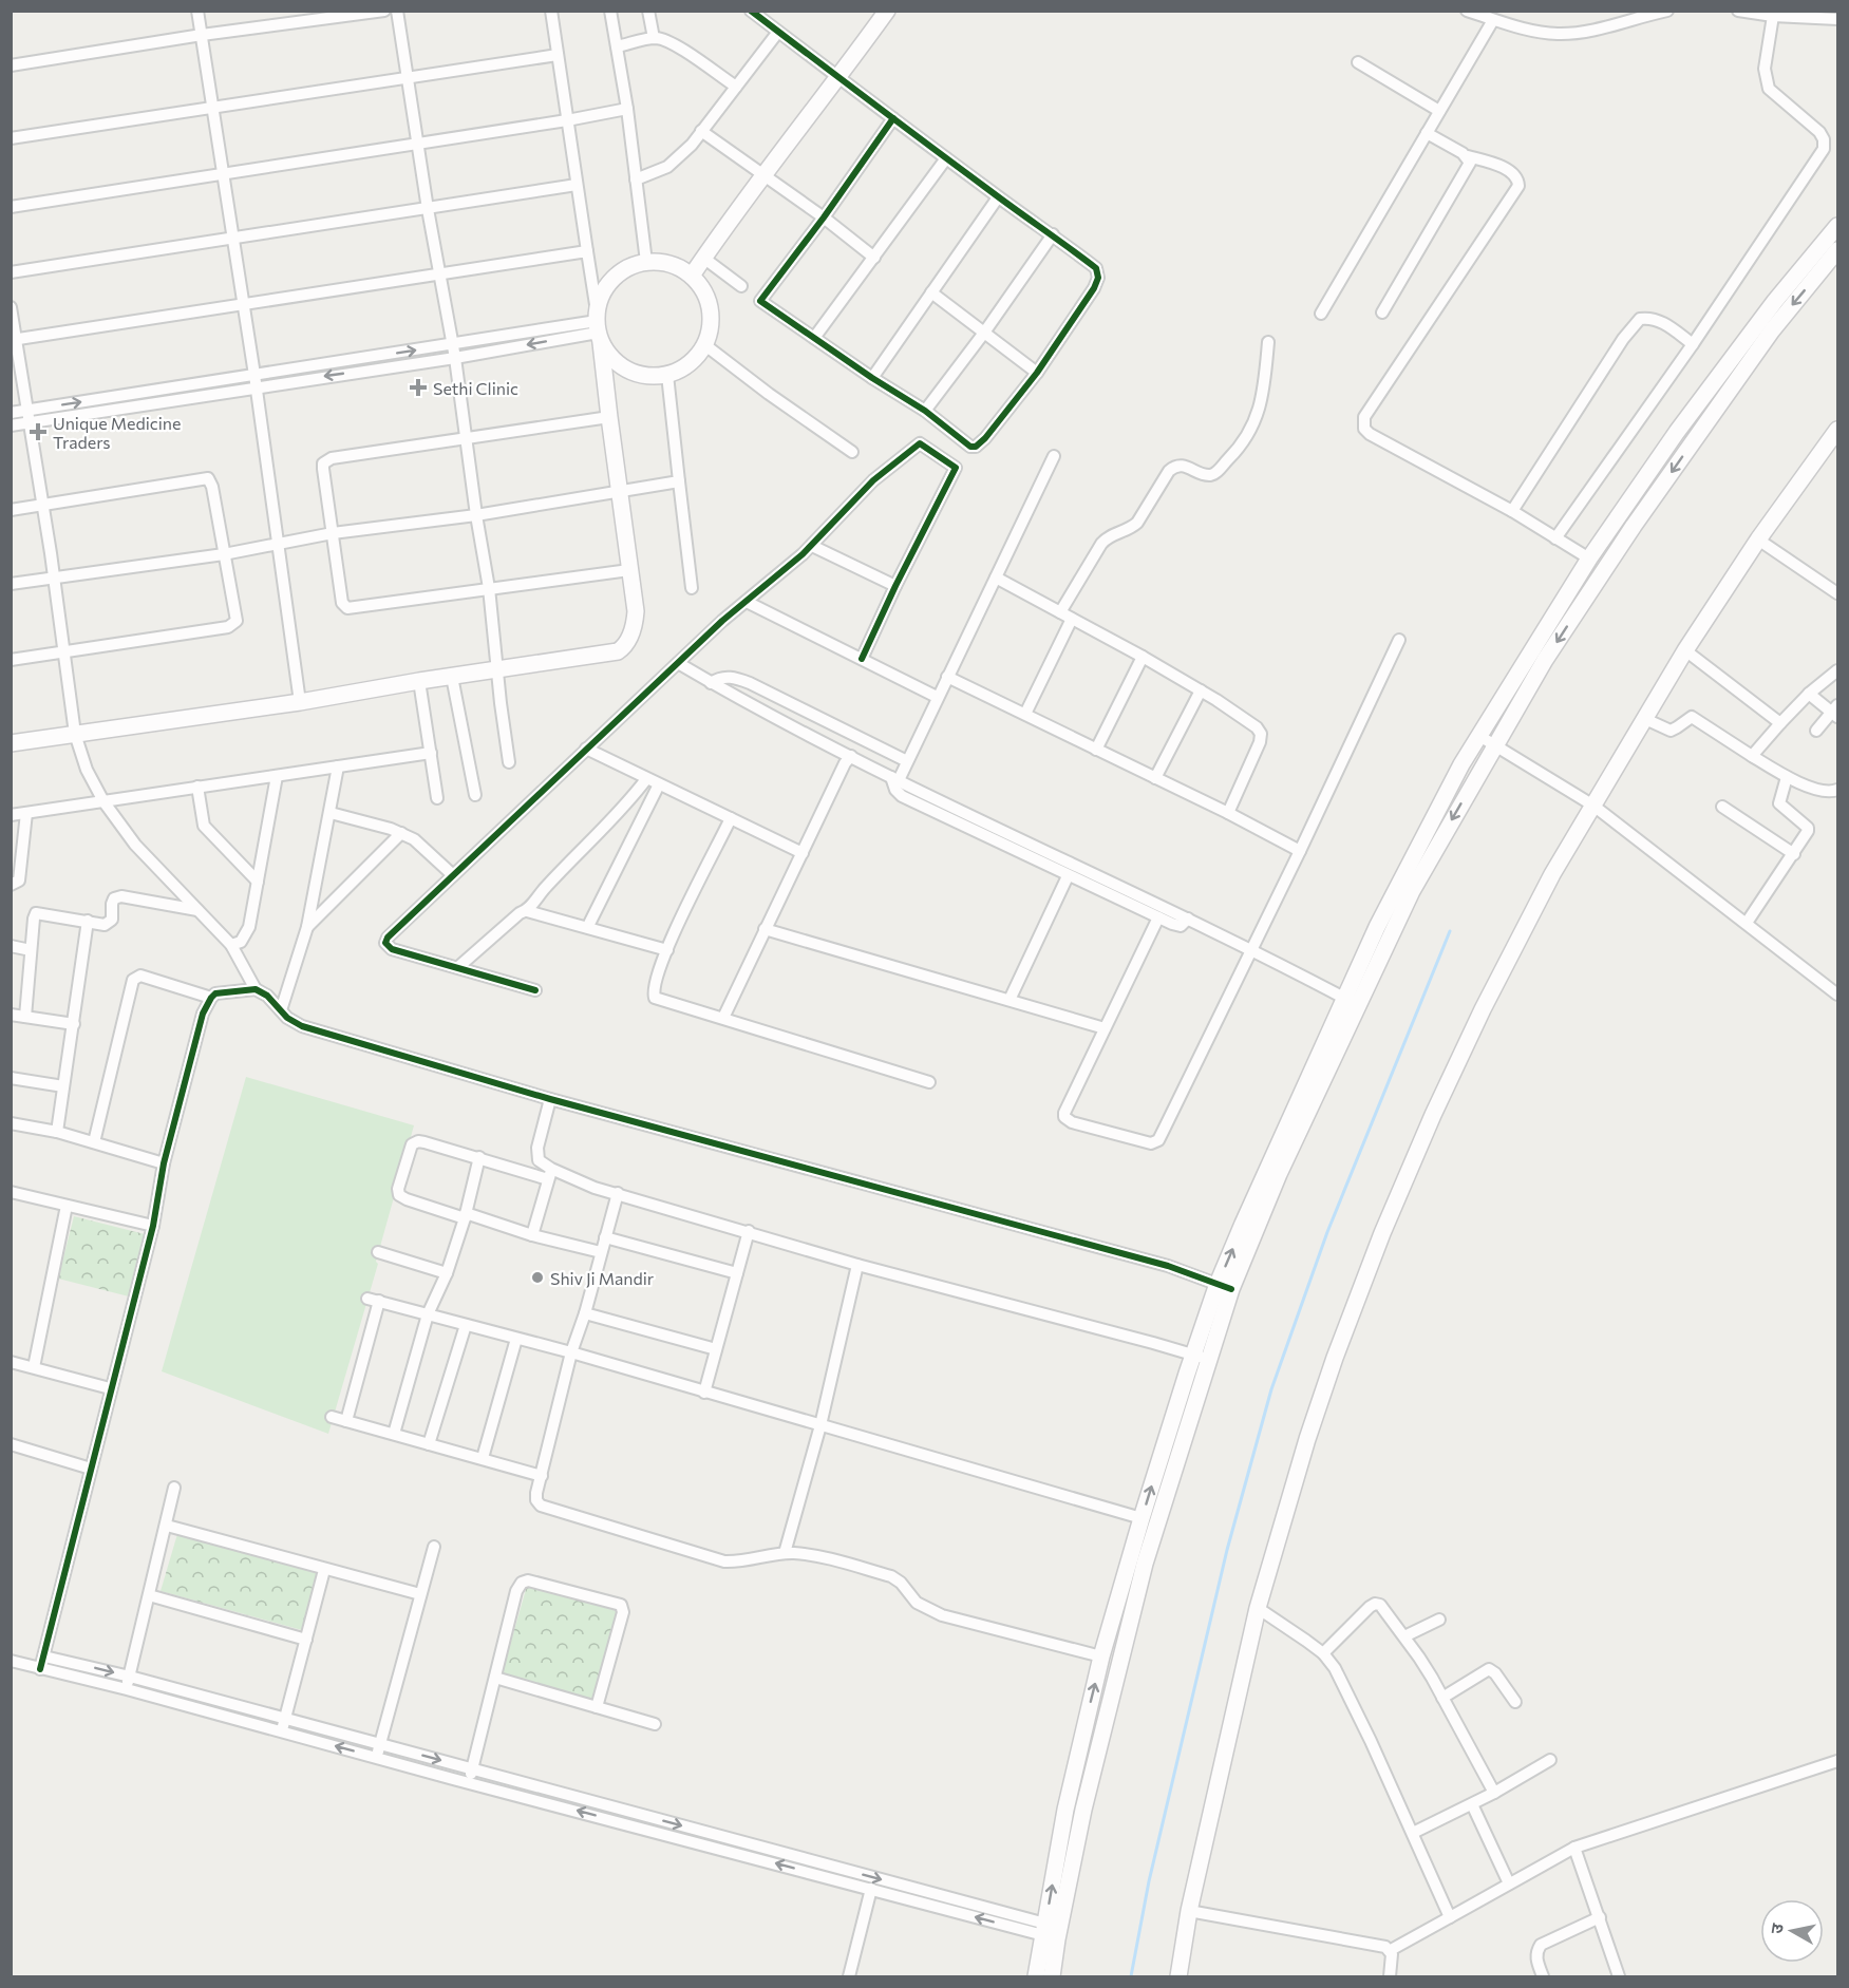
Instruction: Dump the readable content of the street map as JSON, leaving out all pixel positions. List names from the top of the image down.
{
  "places": {
    "health": ["Sethi Clinic", "Unique Medicine Traders"],
    "other": ["Shiv Ji Mandir"]
  },
  "north": "left"
}
